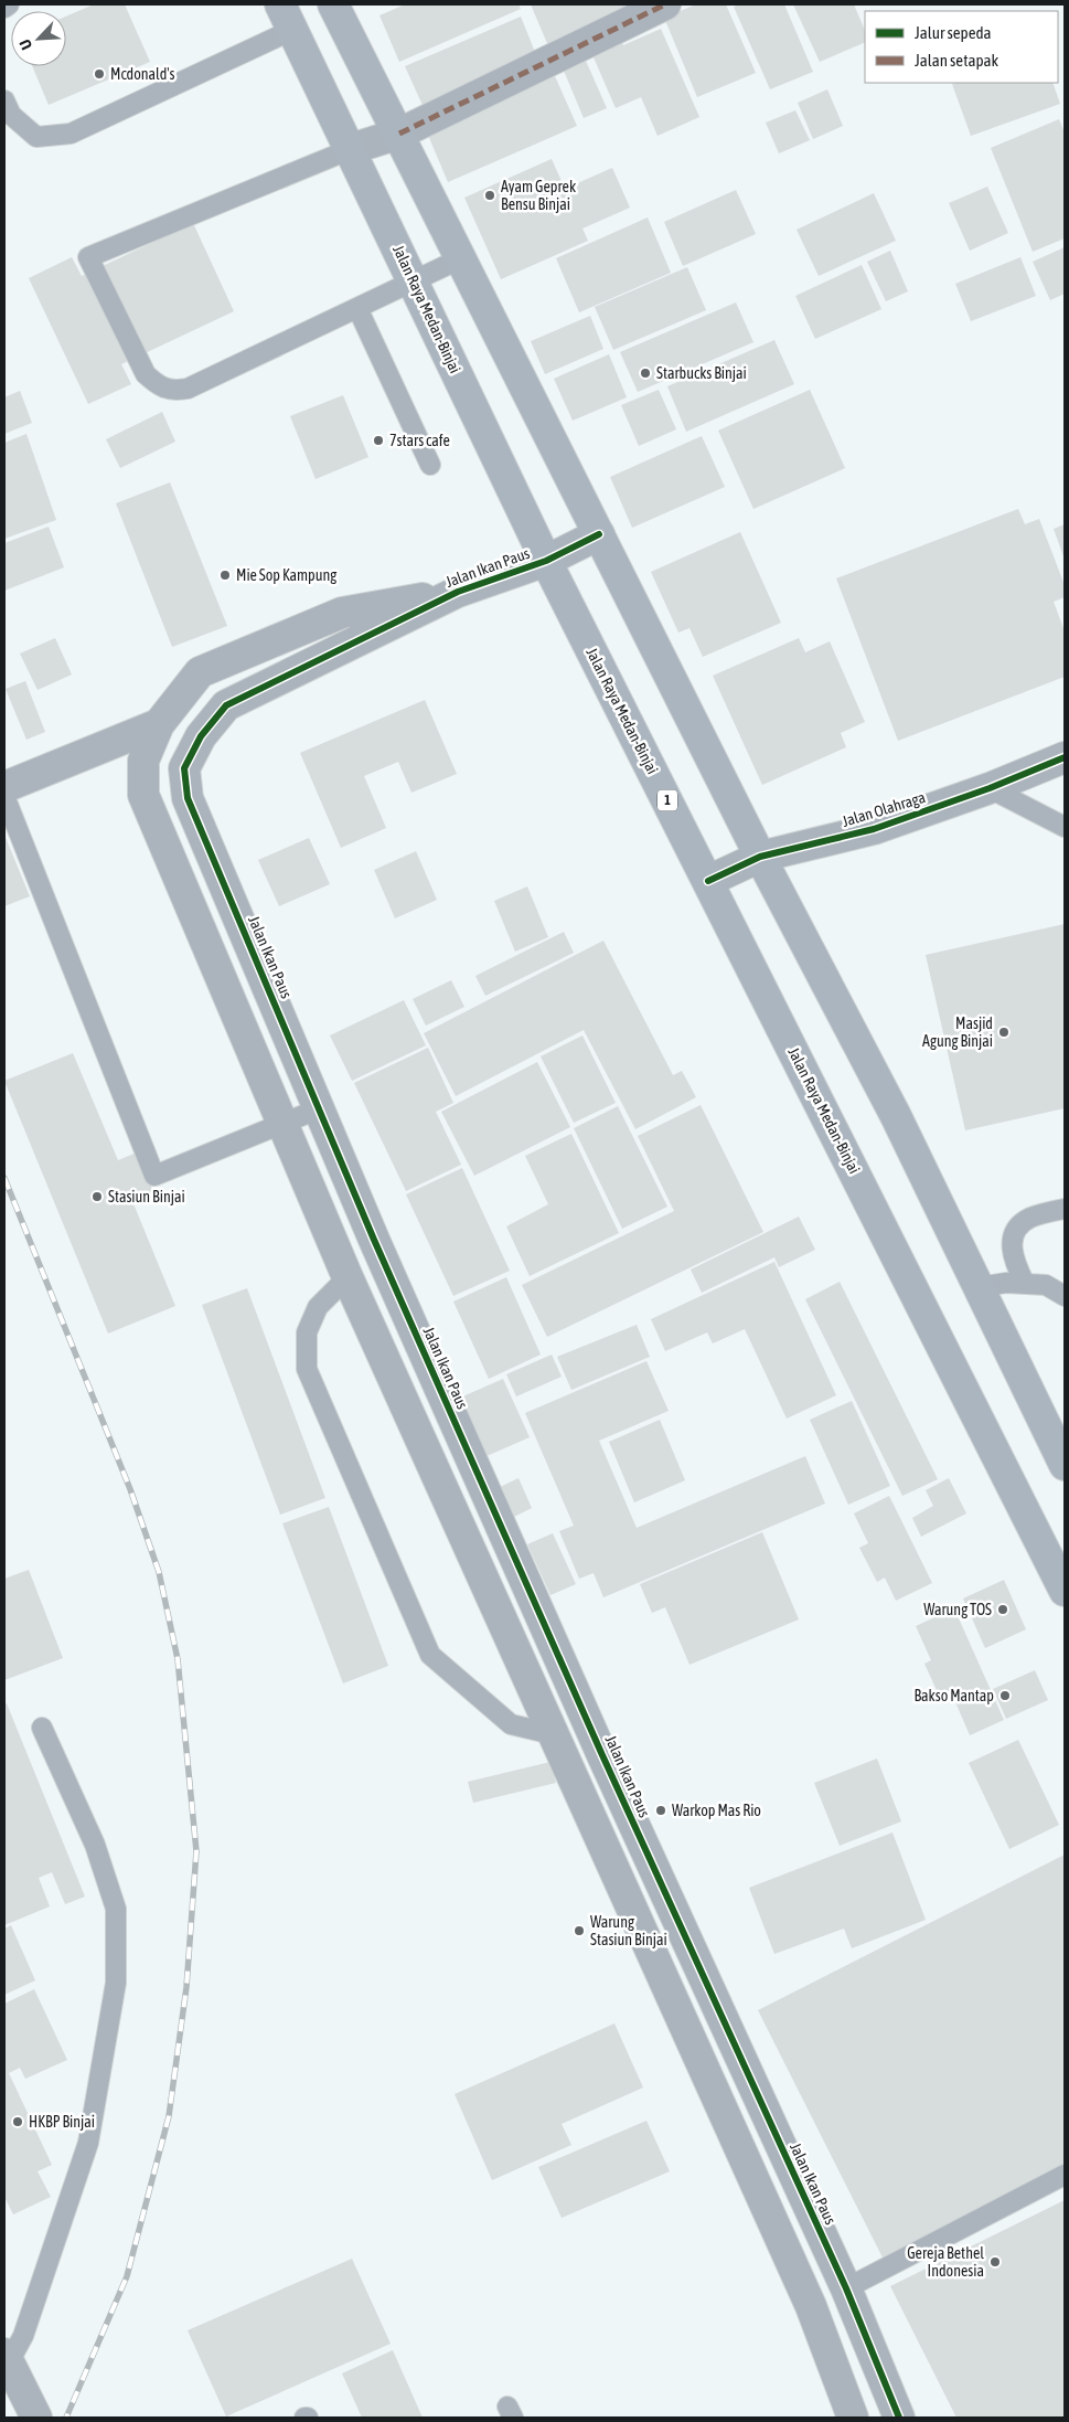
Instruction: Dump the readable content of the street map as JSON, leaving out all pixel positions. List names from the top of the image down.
{
  "streets": {
    "main road": ["Jalan Raya Medan-Binjai", "1"],
    "street": ["Jalan Ikan Paus", "Jalan Olahraga"]
  },
  "crossings": [
    ["Jalan Raya Medan-Binjai", "Jalan Ikan Paus"],
    ["Jalan Raya Medan-Binjai", "Jalan Olahraga"]
  ],
  "places": [
    "Mcdonald's",
    "Ayam Geprek Bensu Binjai",
    "Starbucks Binjai",
    "7stars cafe",
    "Mie Sop Kampung",
    "Masjid Agung Binjai",
    "Stasiun Binjai",
    "Warung TOS",
    "Bakso Mantap",
    "Warkop Mas Rio",
    "Warung Stasiun Binjai",
    "HKBP Binjai",
    "Gereja Bethel Indonesia"
  ],
  "legend": ["Jalur sepeda", "Jalan setapak"],
  "north": "bottom left"
}
